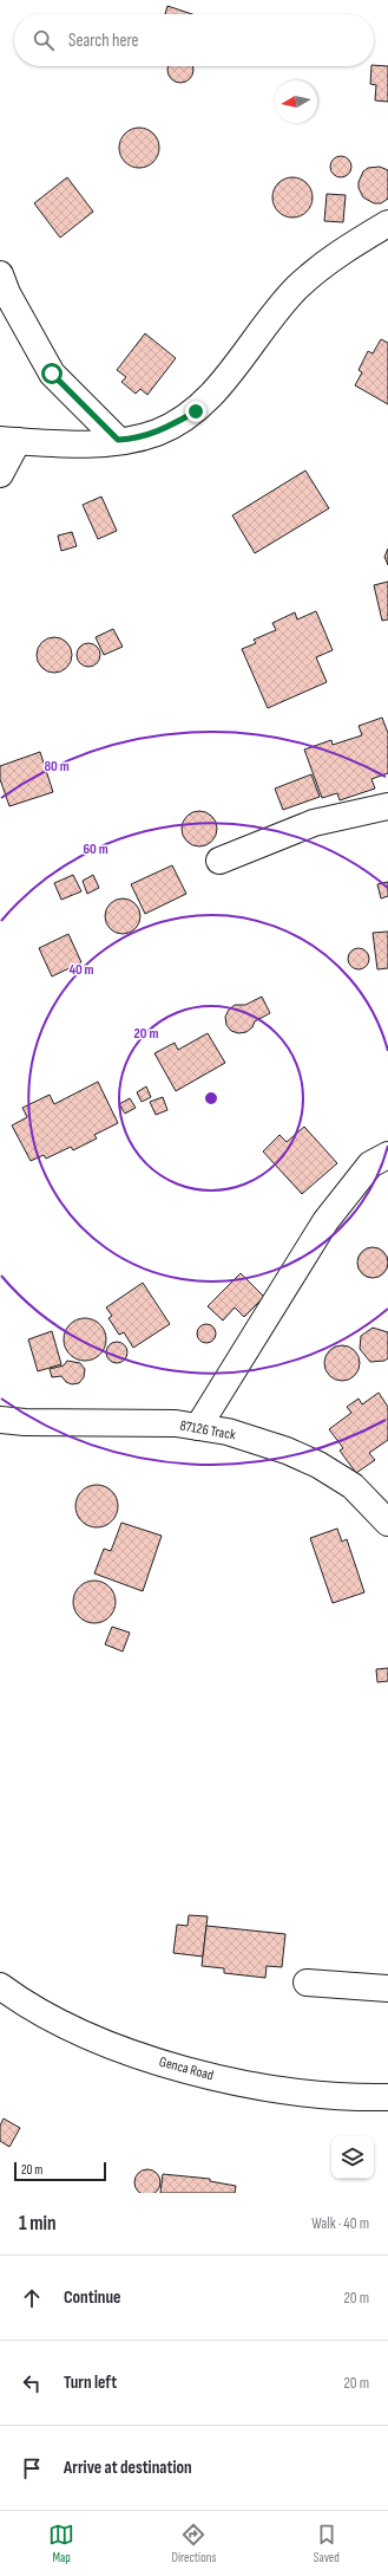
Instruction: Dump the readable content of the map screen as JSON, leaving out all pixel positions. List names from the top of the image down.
{
  "streets": {
    "street": ["87126 Track", "Genca Road"]
  },
  "scale_bar": "20 m",
  "north": "left",
  "page": {
    "search": "Search here",
    "scale": "20 m",
    "heading": ["1 min", "Walk · 40 m"],
    "list": [
      ["Continue", "20 m"],
      ["Turn left", "20 m"],
      "Arrive at destination"
    ],
    "nav": ["Map", "Directions", "Saved"]
  },
  "rings": [
    "80 m",
    "60 m",
    "40 m",
    "20 m"
  ]
}
